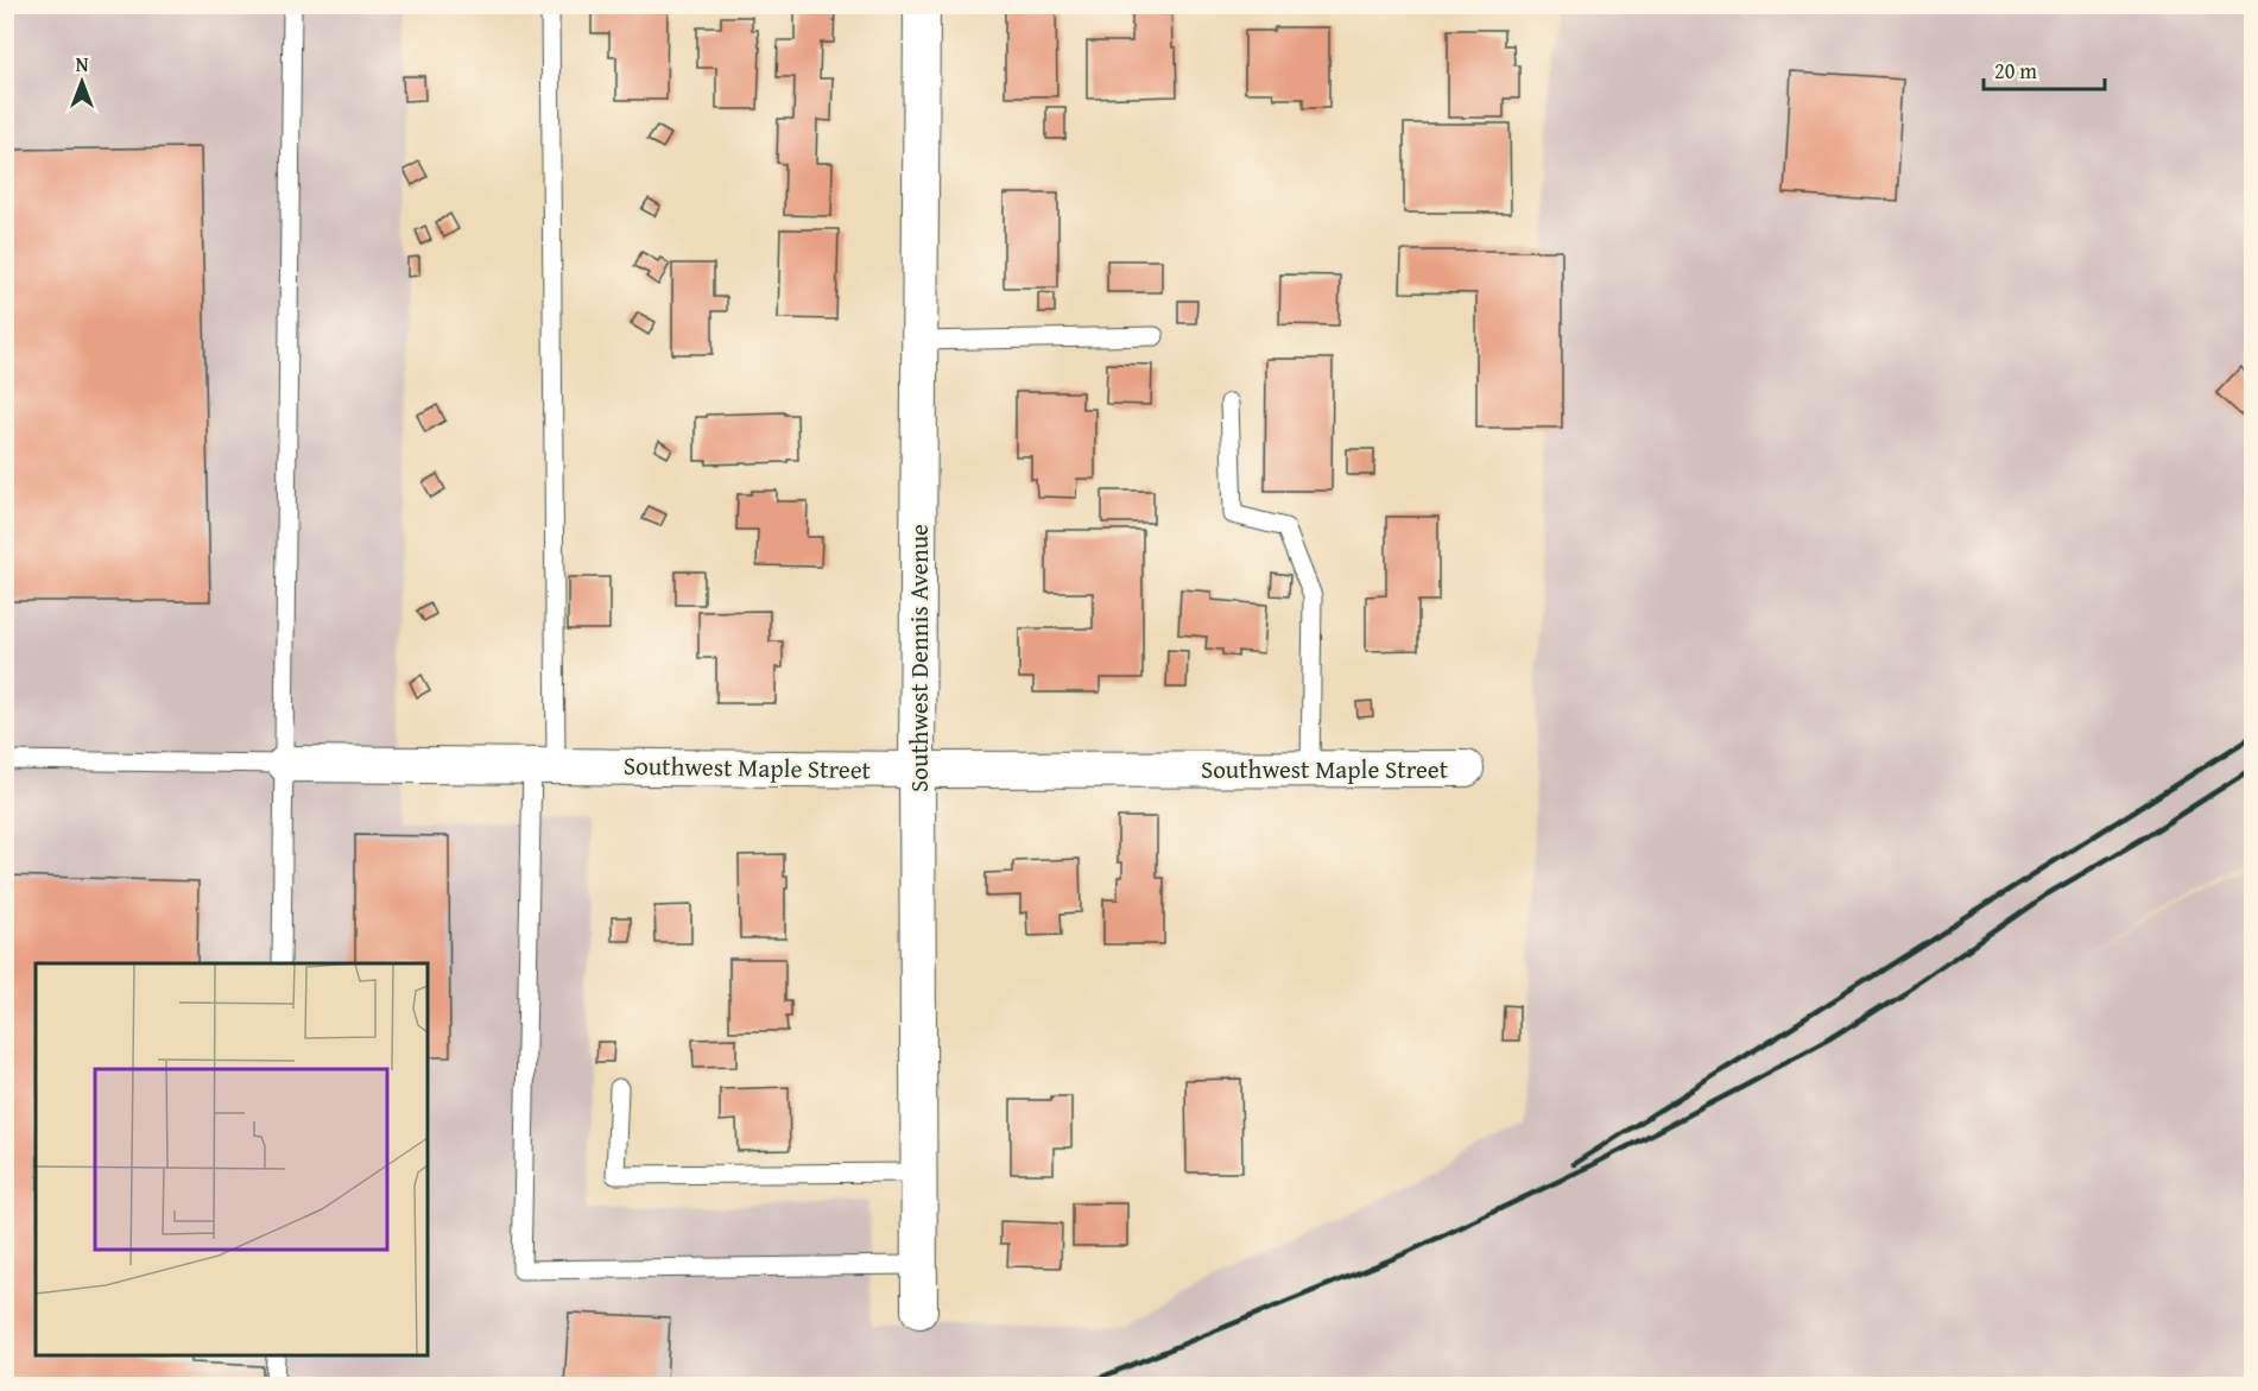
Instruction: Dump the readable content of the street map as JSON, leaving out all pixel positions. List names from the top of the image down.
{
  "streets": {
    "street": ["Southwest Dennis Avenue", "Southwest Maple Street"]
  },
  "crossings": [
    ["Southwest Dennis Avenue", "Southwest Maple Street"]
  ],
  "scale_bar": "20 m",
  "north": "top"
}
